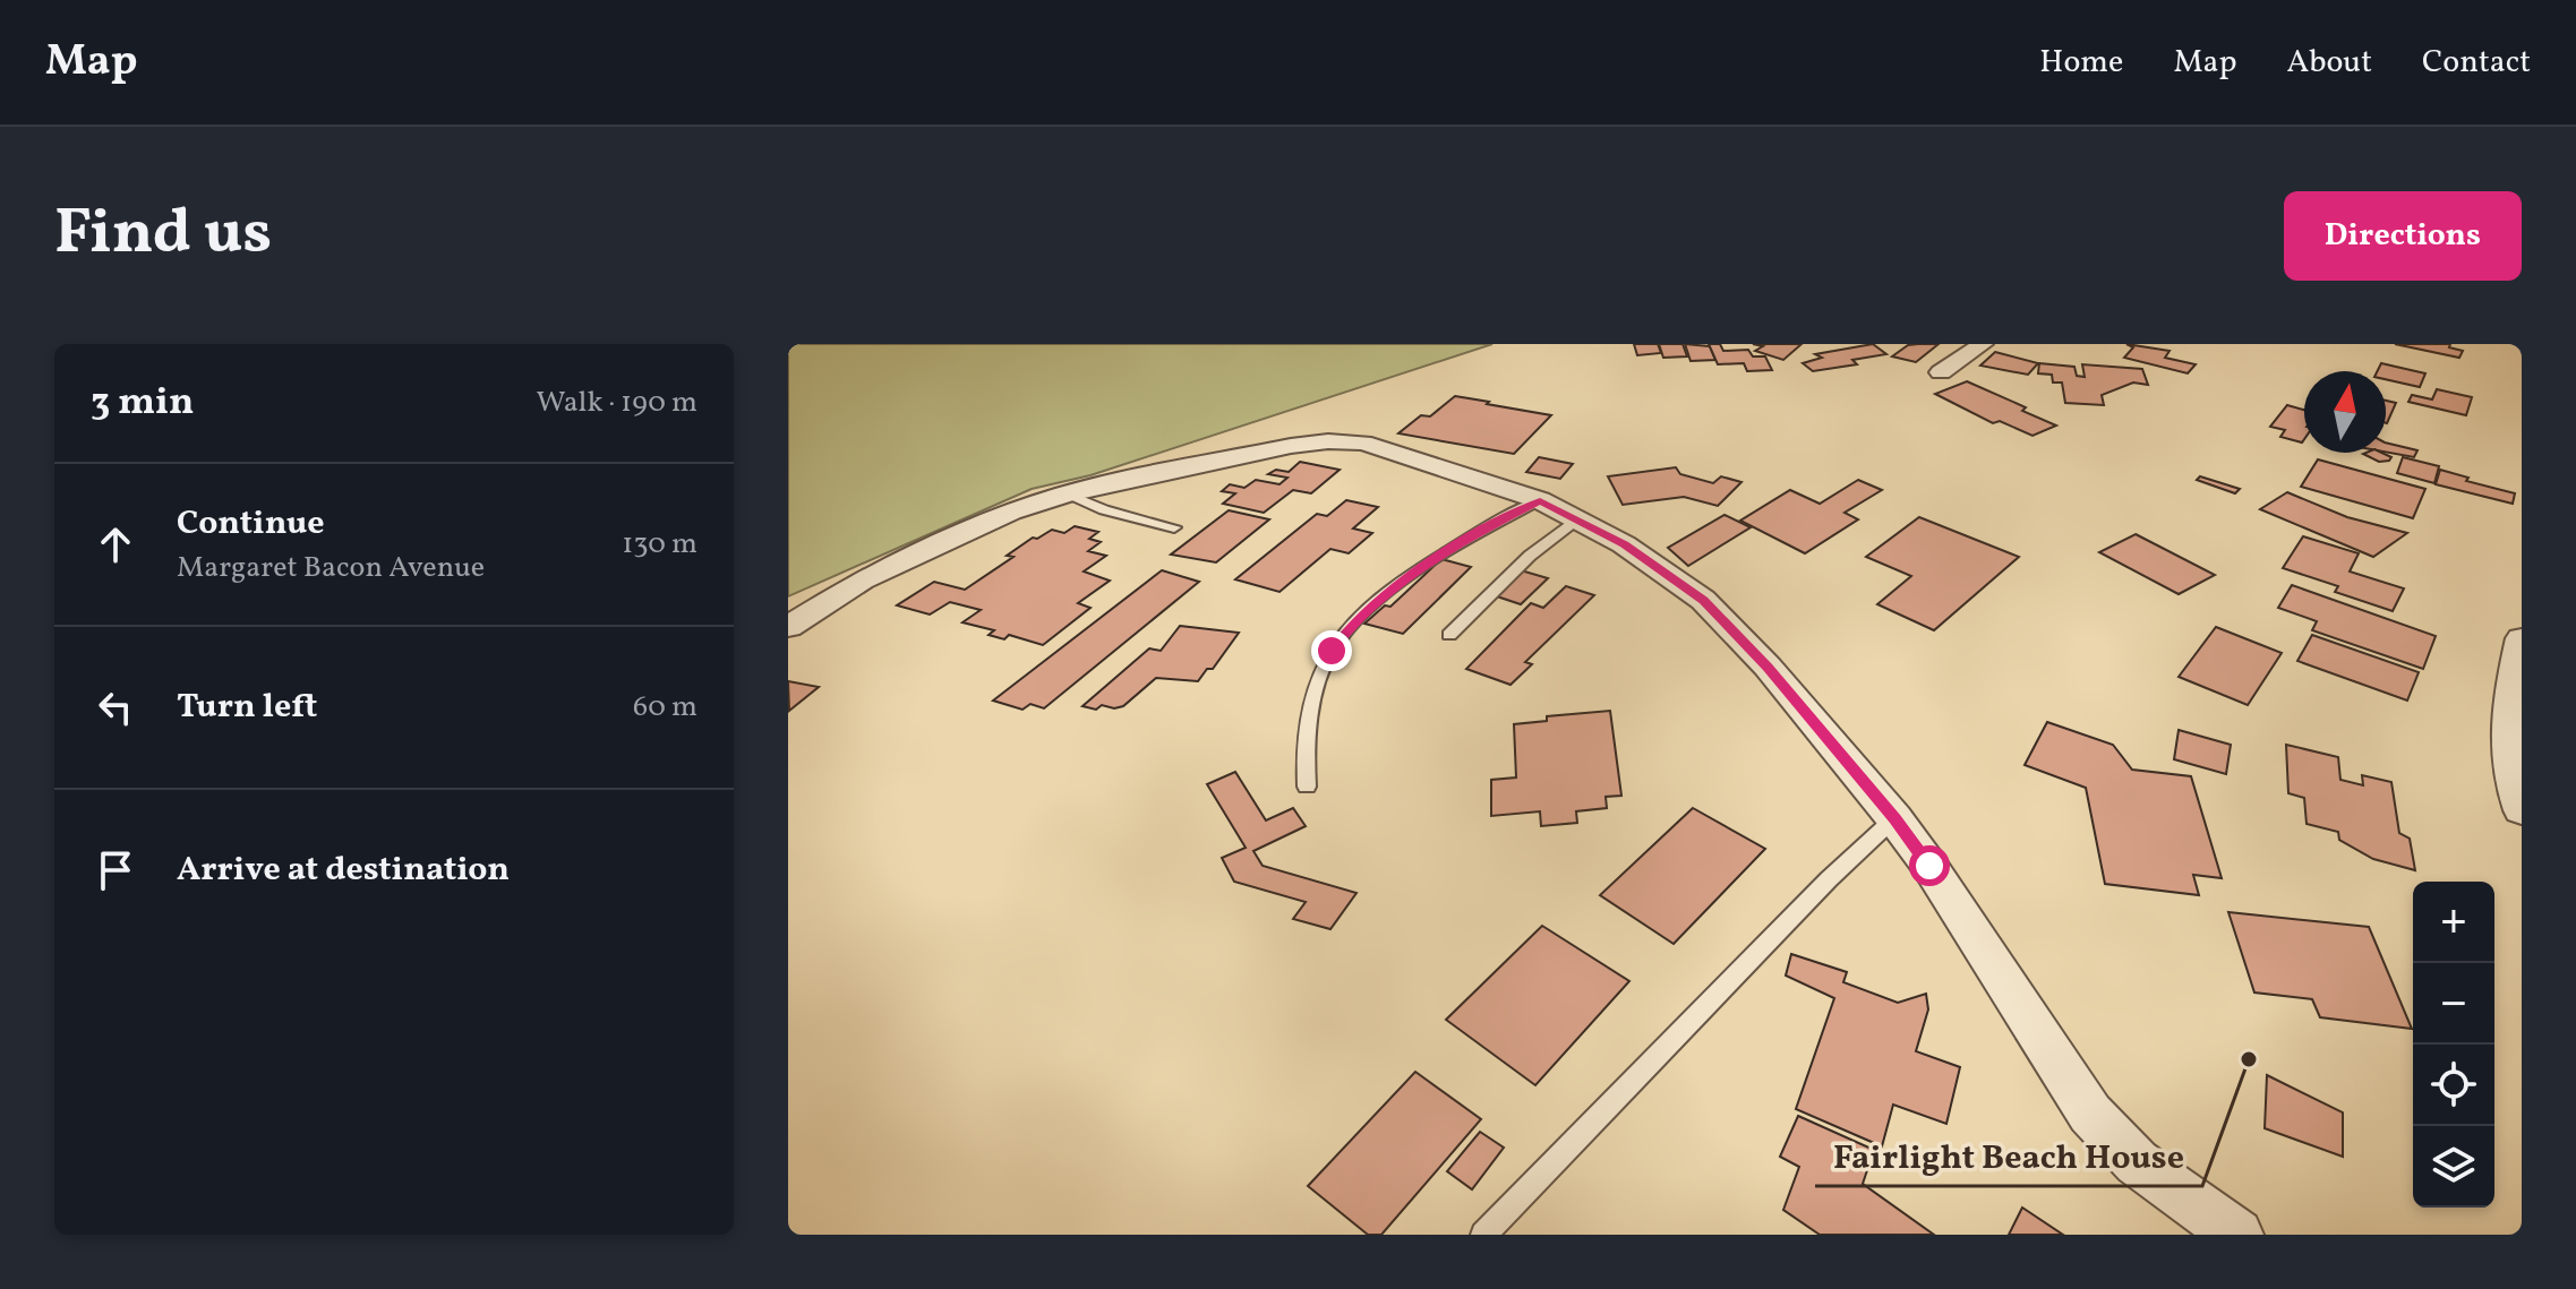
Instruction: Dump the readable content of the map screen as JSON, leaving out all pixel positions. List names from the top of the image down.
{
  "places": ["Fairlight Beach House"],
  "north": "top",
  "page": {
    "header": "Map",
    "nav": [
      "Home",
      "Map",
      "About",
      "Contact"
    ],
    "title": "Find us",
    "buttons": "Directions",
    "heading": ["3 min", "Walk · 190 m"],
    "list": [
      ["Continue", "Margaret Bacon Avenue", "130 m"],
      ["Turn left", "60 m"],
      "Arrive at destination"
    ],
    "map_buttons": ["+", "−"]
  }
}
